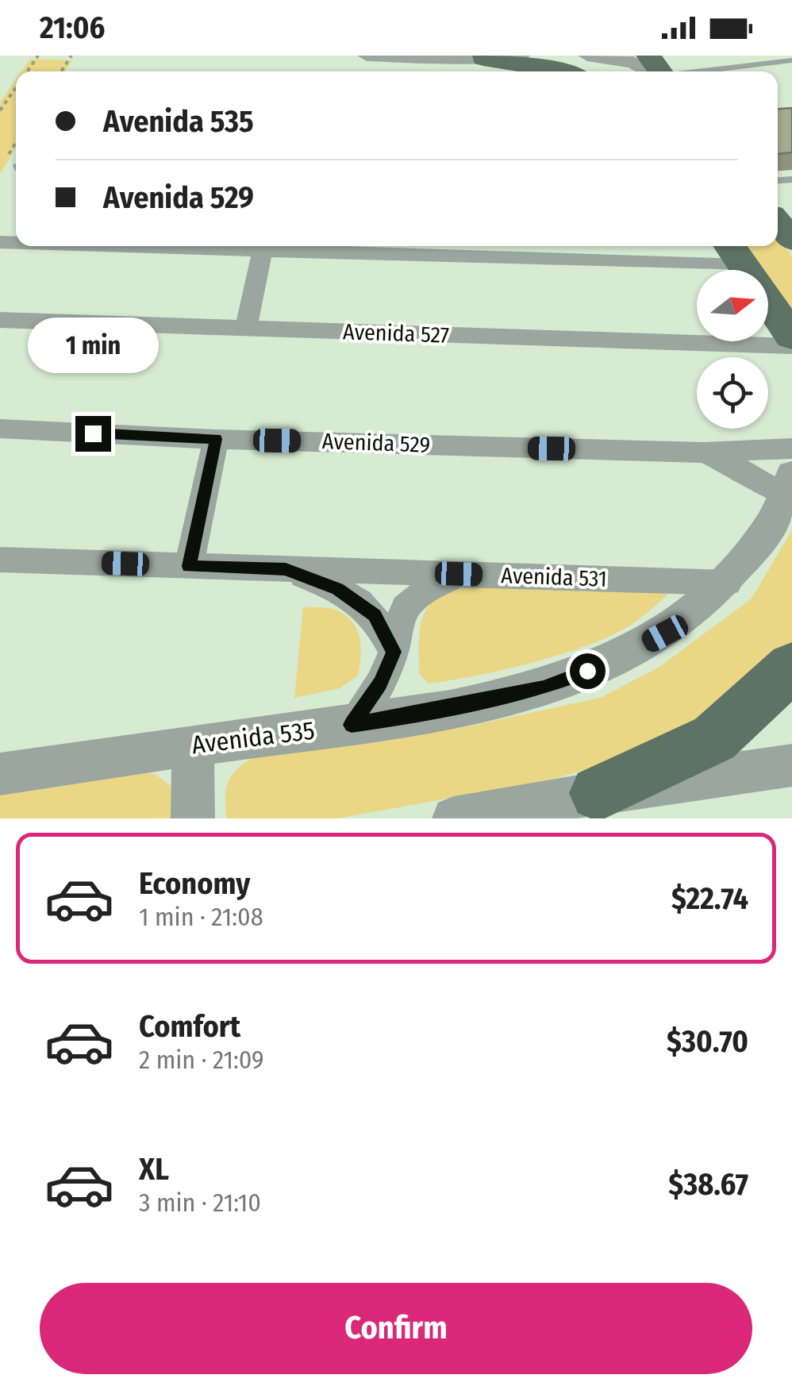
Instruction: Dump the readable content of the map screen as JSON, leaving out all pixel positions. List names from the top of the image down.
{
  "streets": {
    "street": [
      "Avenida 527",
      "Avenida 529",
      "Avenida 531",
      "Avenida 535"
    ]
  },
  "crossings": [
    ["Avenida 529", "Avenida 535"],
    ["Avenida 531", "Avenida 535"]
  ],
  "north": "right",
  "page": {
    "status": "21:06",
    "banner": ["Avenida 535", "Avenida 529"],
    "bubble": "1 min",
    "list": [
      {
        "name": "Economy",
        "note": "1 min · 21:08",
        "value": "$22.74"
      },
      {
        "name": "Comfort",
        "note": "2 min · 21:09",
        "value": "$30.70"
      },
      {
        "name": "XL",
        "note": "3 min · 21:10",
        "value": "$38.67"
      }
    ],
    "buttons": "Confirm"
  }
}
